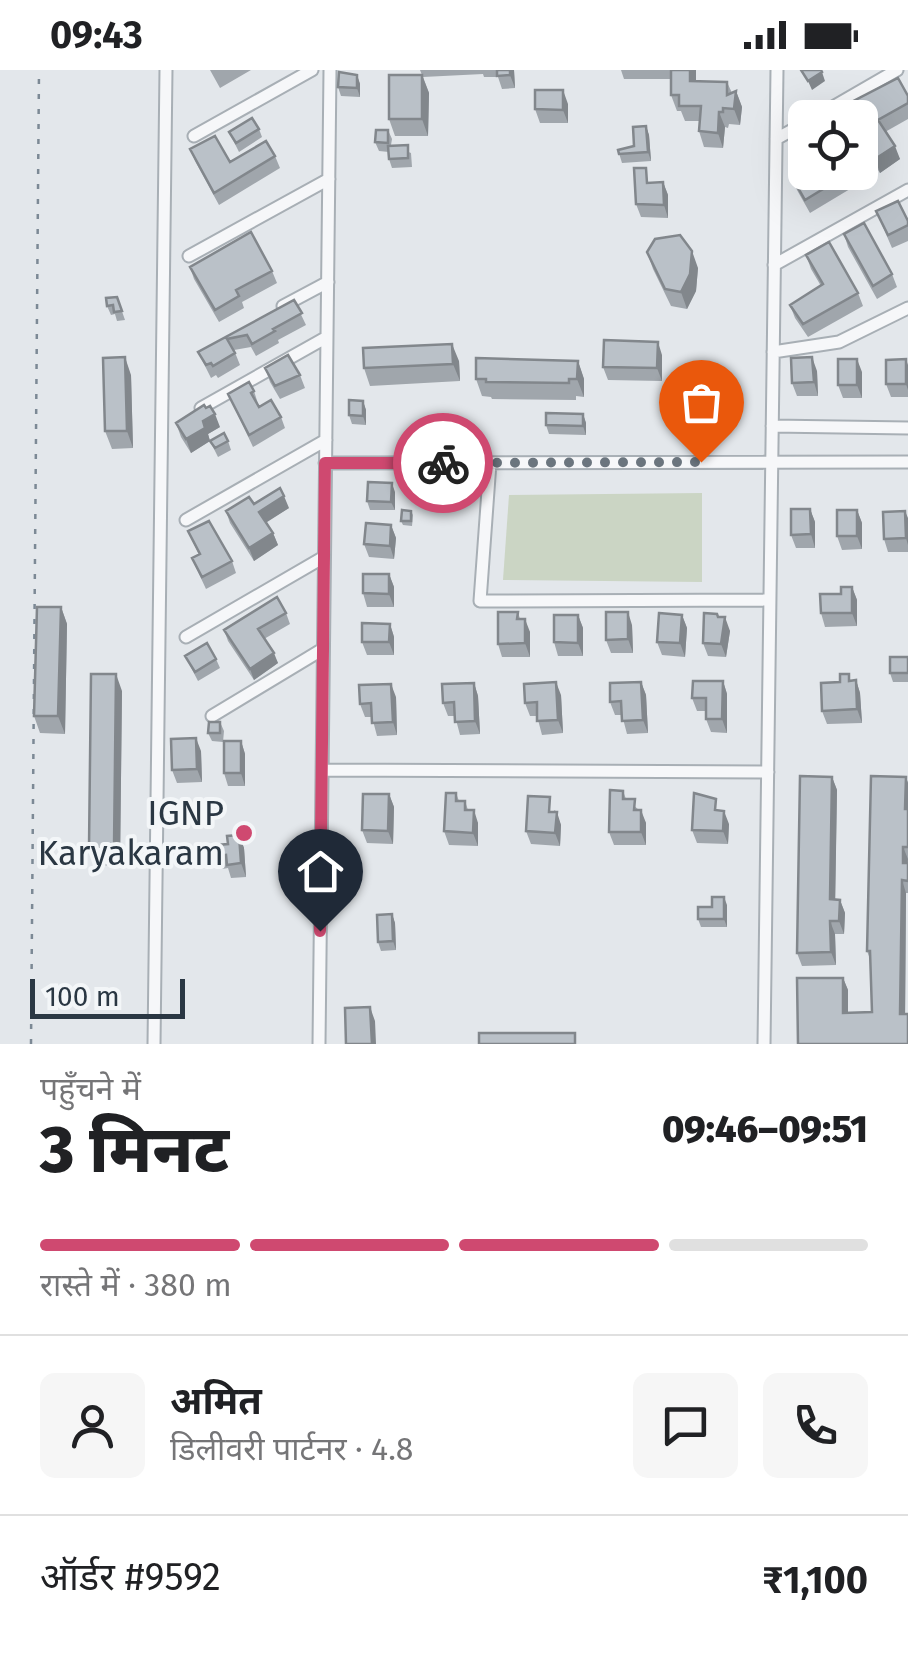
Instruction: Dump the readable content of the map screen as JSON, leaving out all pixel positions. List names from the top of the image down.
{
  "places": ["IGNP Karyakaram"],
  "scale_bar": "100 m",
  "page": {
    "status": "09:43",
    "scale": "100 m",
    "heading": ["3 मिनट", "पहुँचने में", "09:46–09:51"],
    "panel": [
      "अमित",
      "डिलीवरी पार्टनर · 4.8",
      "ऑर्डर #9592",
      "₹1,100"
    ],
    "bar": "रास्ते में · 380 m"
  }
}
